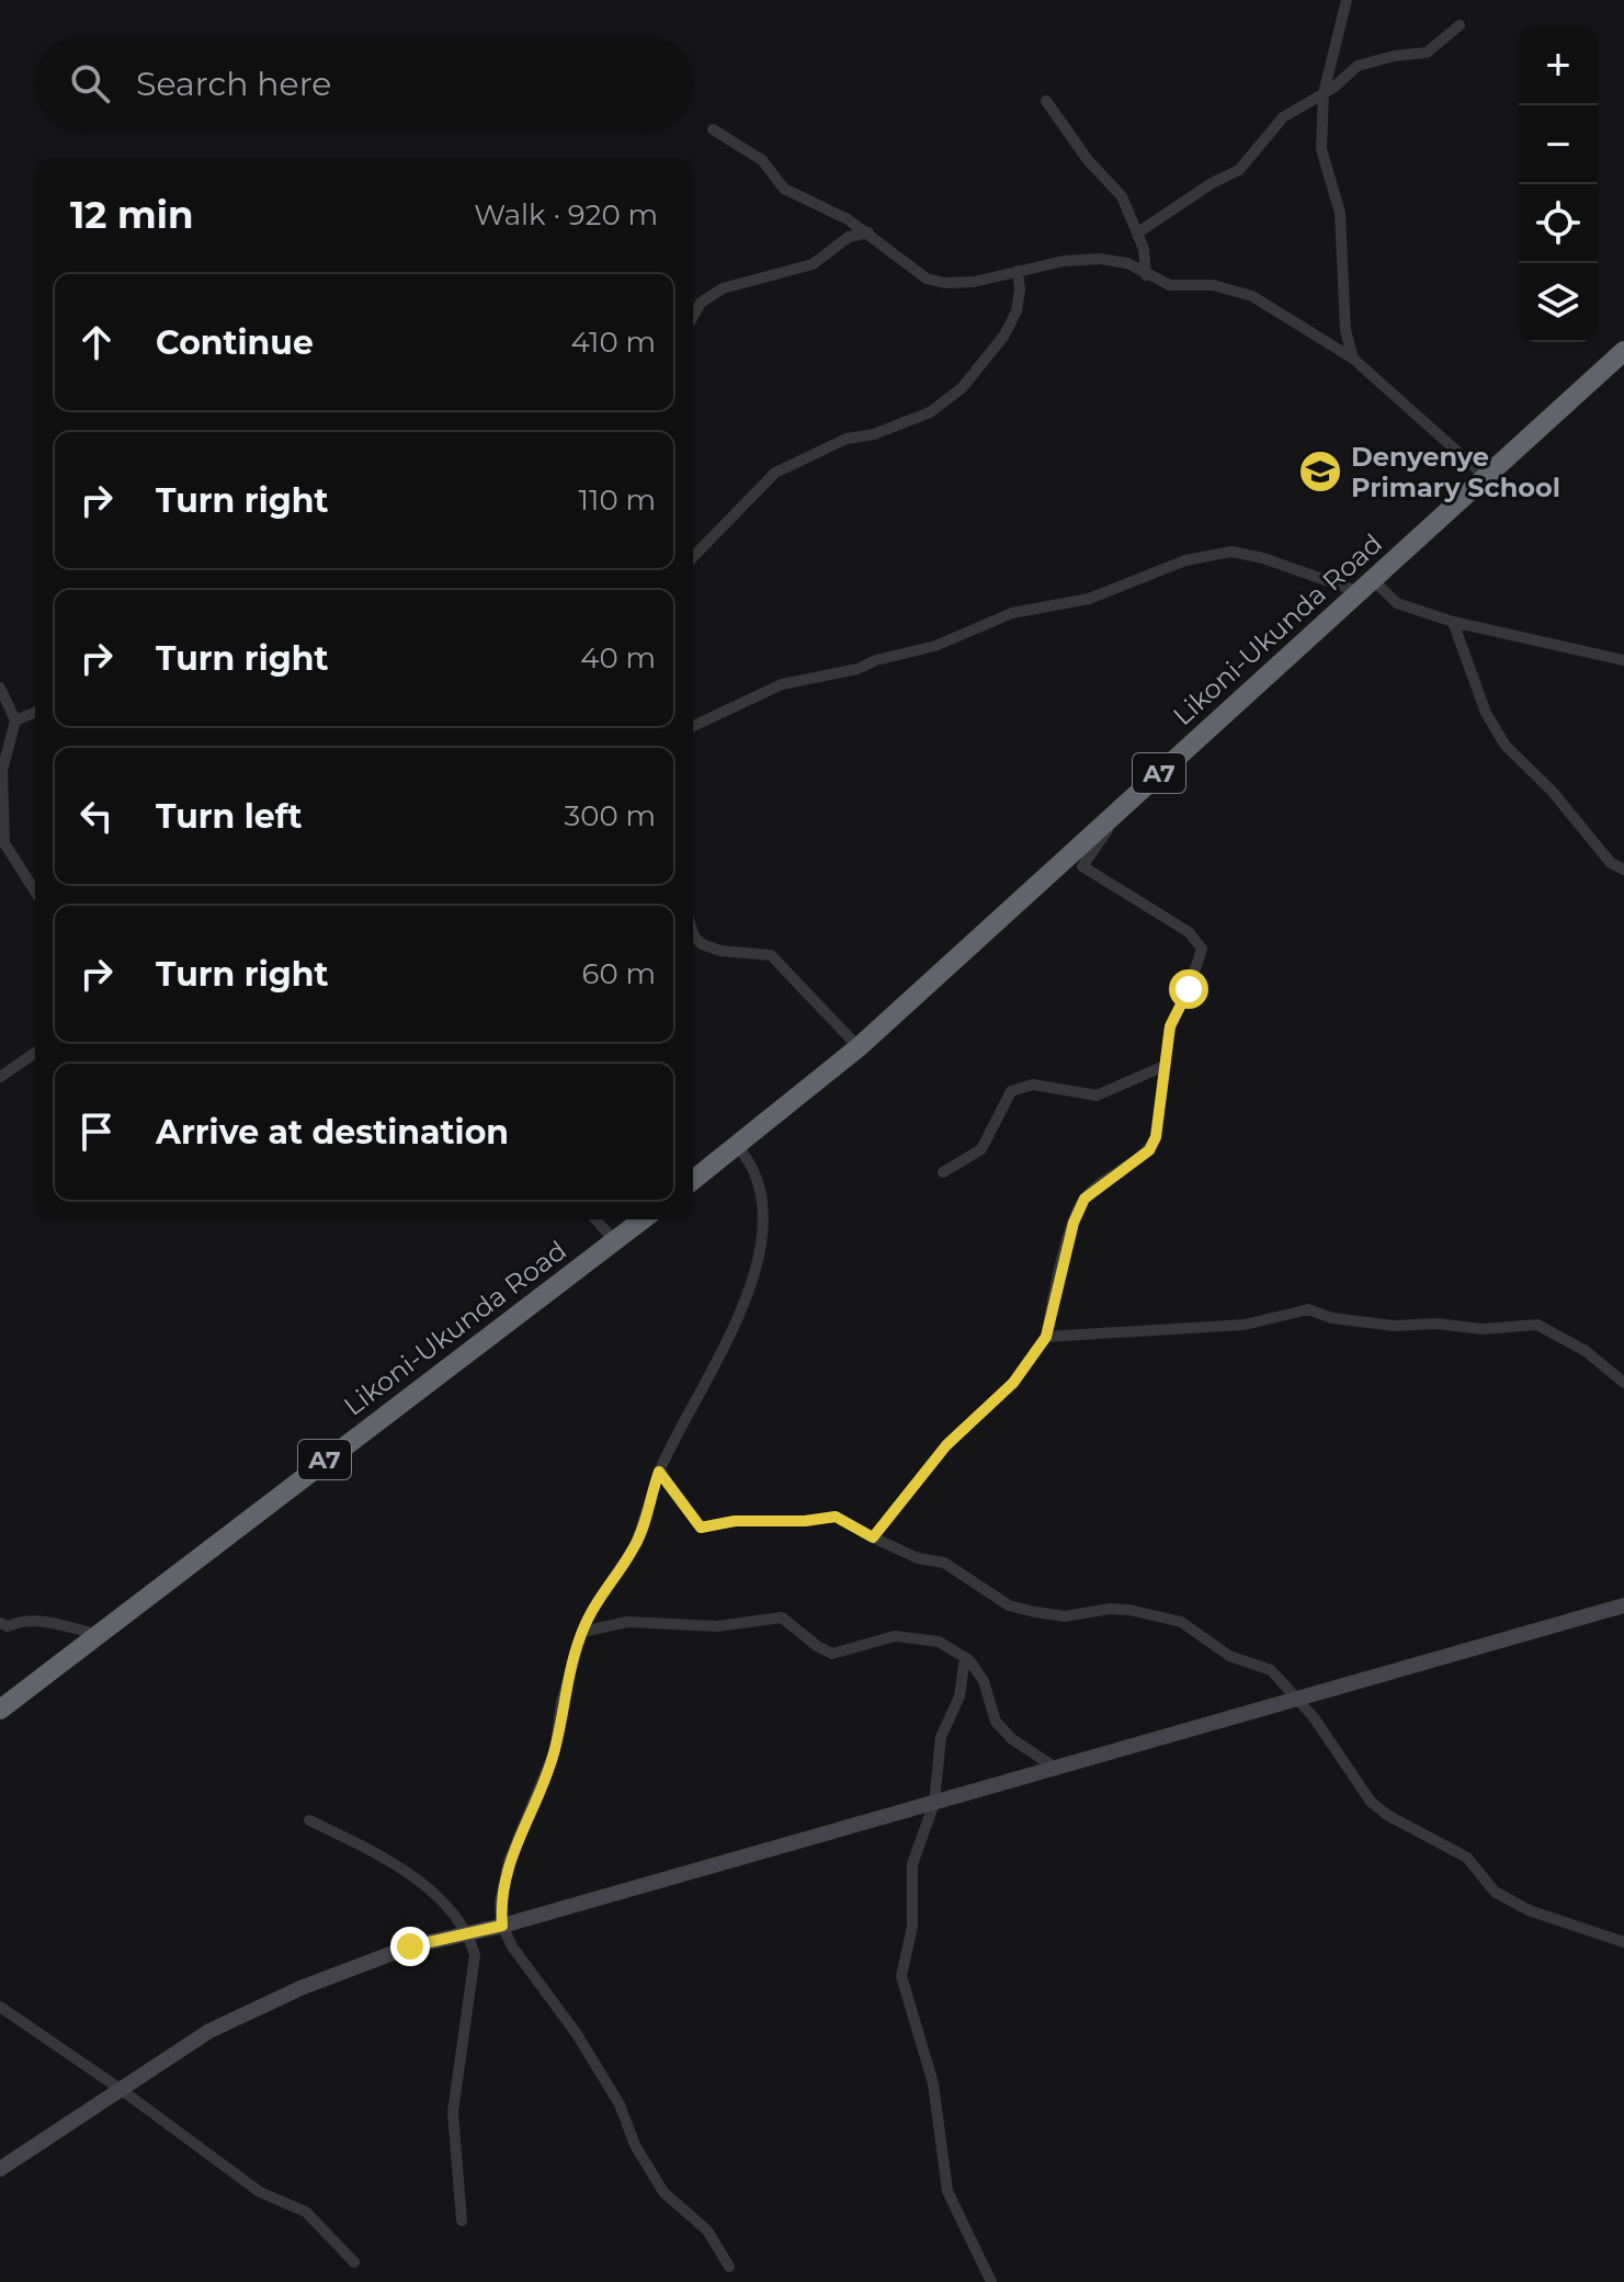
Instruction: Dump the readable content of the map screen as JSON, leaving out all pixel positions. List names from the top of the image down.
{
  "streets": {
    "highway": ["Likoni-Ukunda Road", "A7"]
  },
  "places": {
    "school or university": ["Denyenye Primary School"]
  },
  "page": {
    "map_buttons": ["+", "−"],
    "search": "Search here",
    "heading": ["12 min", "Walk · 920 m"],
    "list": [
      ["Continue", "410 m"],
      ["Turn right", "110 m"],
      ["Turn right", "40 m"],
      ["Turn left", "300 m"],
      ["Turn right", "60 m"],
      "Arrive at destination"
    ]
  }
}
